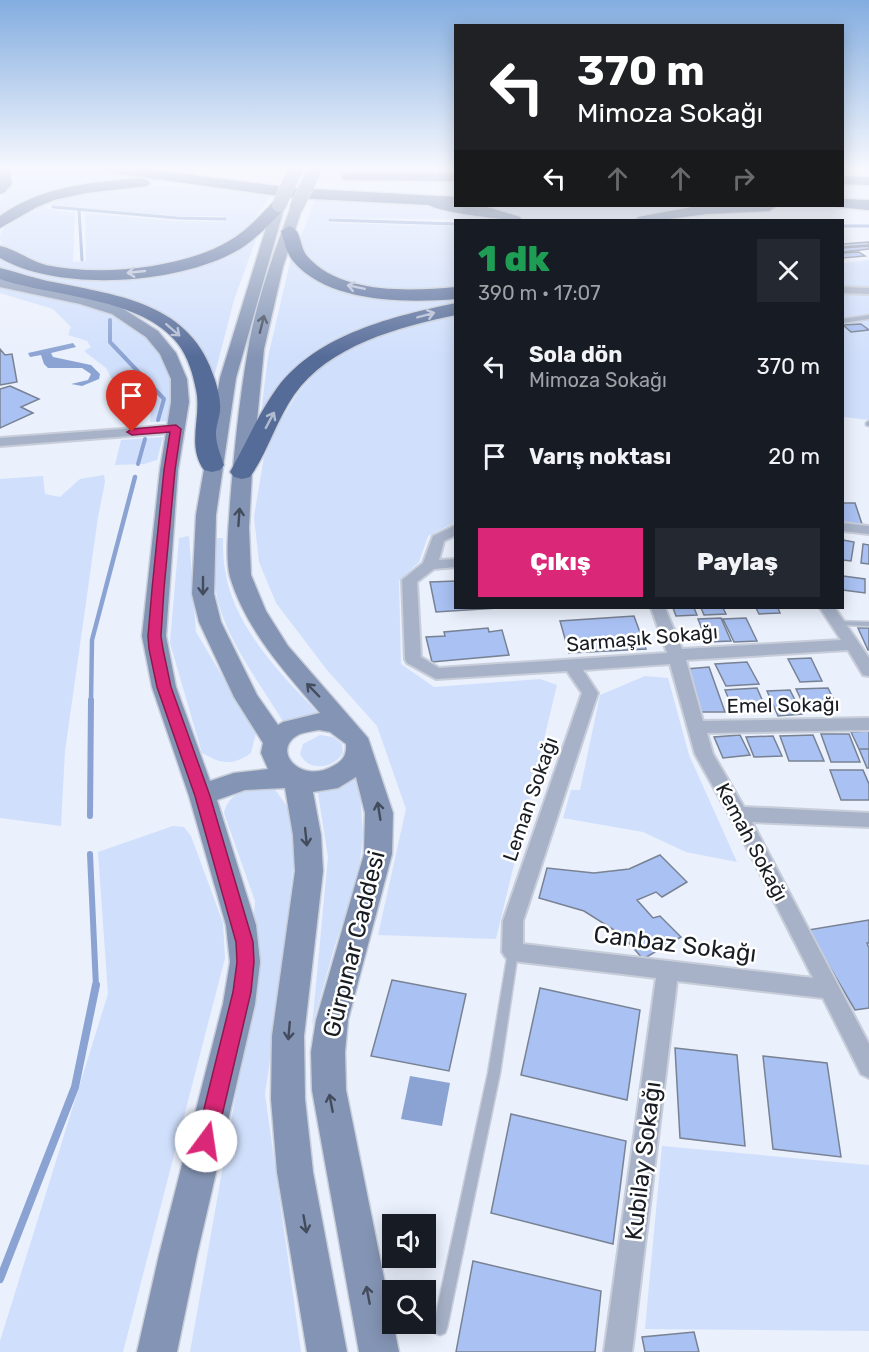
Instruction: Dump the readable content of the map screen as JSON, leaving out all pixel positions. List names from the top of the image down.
{
  "streets": {
    "main road": ["Gürpınar Caddesi"],
    "street": [
      "Sarmaşık Sokağı",
      "Emel Sokağı",
      "Leman Sokağı",
      "Kemah Sokağı",
      "Canbaz Sokağı",
      "Kubilay Sokağı"
    ]
  },
  "crossings": [
    ["Sarmaşık Sokağı", "Leman Sokağı"],
    ["Sarmaşık Sokağı", "Kemah Sokağı"],
    ["Emel Sokağı", "Kemah Sokağı"],
    ["Leman Sokağı", "Canbaz Sokağı"],
    ["Kemah Sokağı", "Canbaz Sokağı"],
    ["Canbaz Sokağı", "Kubilay Sokağı"]
  ],
  "page": {
    "turn": ["370 m", "Mimoza Sokağı"],
    "heading": ["1 dk", "390 m · 17:07"],
    "list": [
      {
        "name": "Sola dön",
        "note": "Mimoza Sokağı",
        "value": "370 m"
      },
      {
        "name": "Varış noktası",
        "value": "20 m"
      }
    ],
    "buttons": ["Çıkış", "Paylaş"]
  }
}
